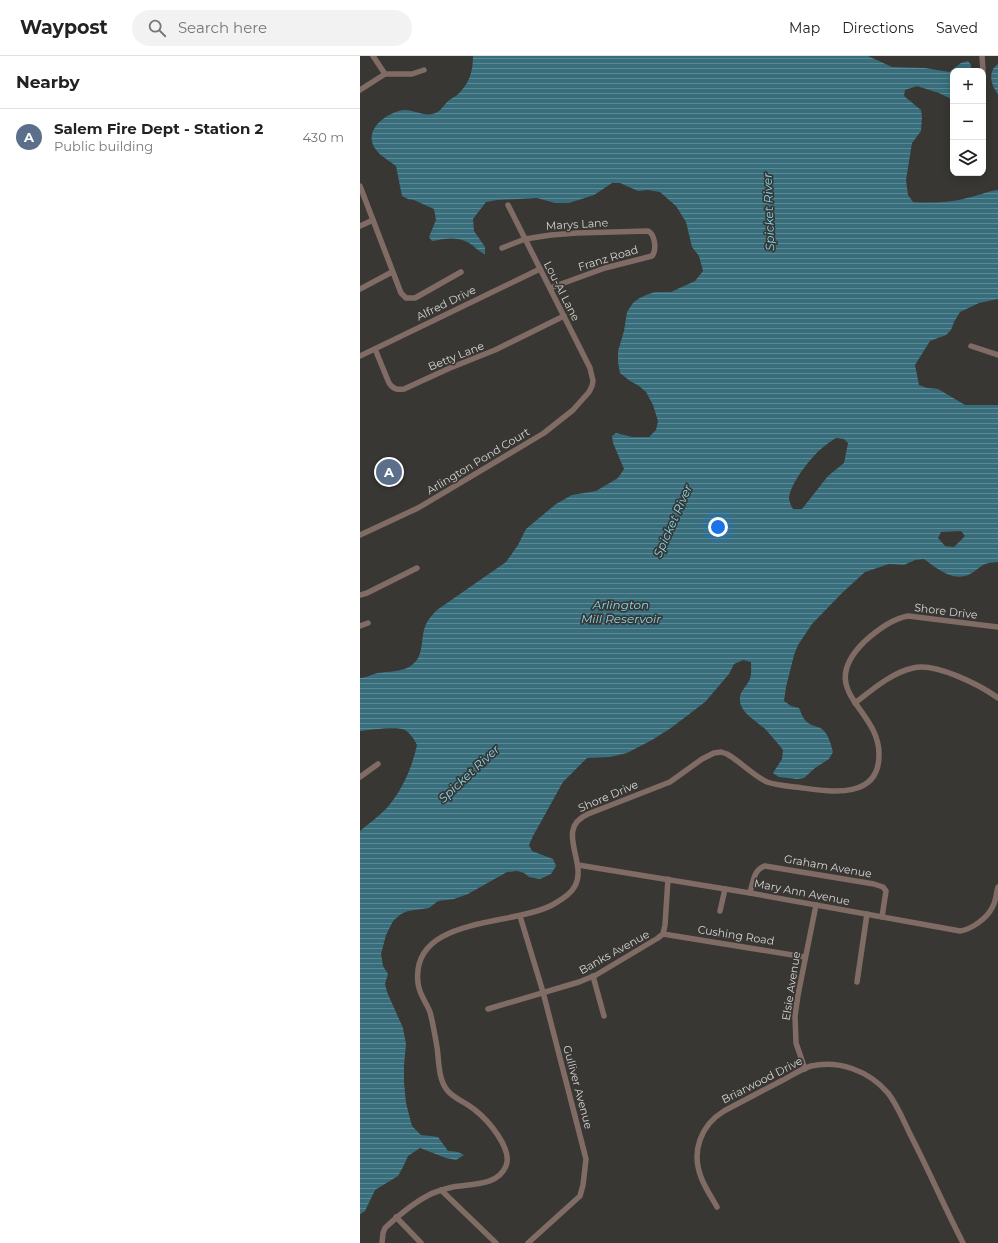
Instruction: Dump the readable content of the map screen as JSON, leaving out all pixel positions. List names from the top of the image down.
{
  "streets": {
    "street": [
      "Marys Lane",
      "Franz Road",
      "Lou-Al Lane",
      "Alfred Drive",
      "Betty Lane",
      "Arlington Pond Court",
      "Shore Drive",
      "Graham Avenue",
      "Mary Ann Avenue",
      "Cushing Road",
      "Banks Avenue",
      "Elsie Avenue",
      "Briarwood Drive",
      "Gulliver Avenue"
    ]
  },
  "crossings": [
    ["Marys Lane", "Franz Road"],
    ["Marys Lane", "Lou-Al Lane"],
    ["Franz Road", "Lou-Al Lane"],
    ["Lou-Al Lane", "Alfred Drive"],
    ["Lou-Al Lane", "Betty Lane"],
    ["Lou-Al Lane", "Arlington Pond Court"],
    ["Alfred Drive", "Betty Lane"],
    ["Shore Drive", "Mary Ann Avenue"],
    ["Shore Drive", "Gulliver Avenue"],
    ["Graham Avenue", "Mary Ann Avenue"],
    ["Mary Ann Avenue", "Banks Avenue"],
    ["Mary Ann Avenue", "Elsie Avenue"],
    ["Cushing Road", "Banks Avenue"],
    ["Cushing Road", "Elsie Avenue"],
    ["Banks Avenue", "Gulliver Avenue"],
    ["Elsie Avenue", "Briarwood Drive"]
  ],
  "water": ["Spicket River", "Arlington Mill Reservoir"],
  "page": {
    "header": "Waypost",
    "search": "Search here",
    "nav": ["Map", "Directions", "Saved"],
    "heading": "Nearby",
    "map_buttons": ["+", "−"],
    "list": [
      {
        "mark": "A",
        "name": "Salem Fire Dept - Station 2",
        "note": "Public building",
        "value": "430 m"
      }
    ],
    "pins": "A"
  }
}
